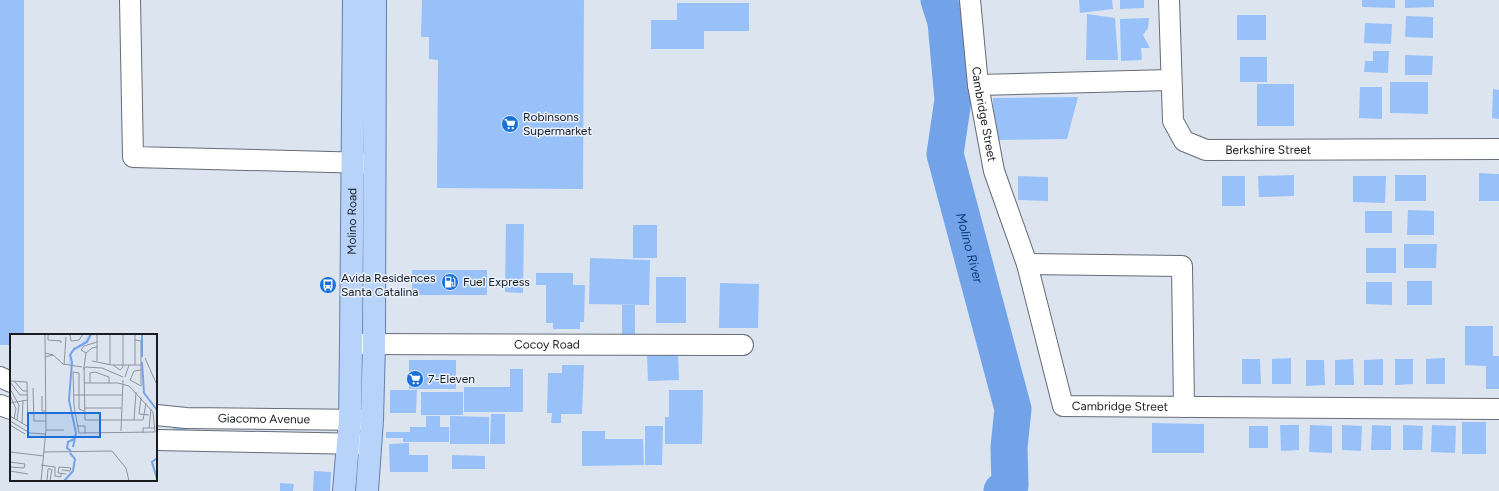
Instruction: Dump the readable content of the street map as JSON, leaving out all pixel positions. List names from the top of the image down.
{
  "streets": {
    "main road": ["Molino Road"],
    "street": [
      "Cambridge Street",
      "Berkshire Street",
      "Cocoy Road",
      "Giacomo Avenue"
    ]
  },
  "crossings": [
    ["Molino Road", "Cocoy Road"],
    ["Molino Road", "Giacomo Avenue"]
  ],
  "water": ["Molino River"],
  "places": {
    "supermarket": ["Robinsons Supermarket", "7-Eleven"],
    "fuel station": ["Fuel Express"],
    "bus stop": ["Avida Residences Santa Catalina"]
  }
}
